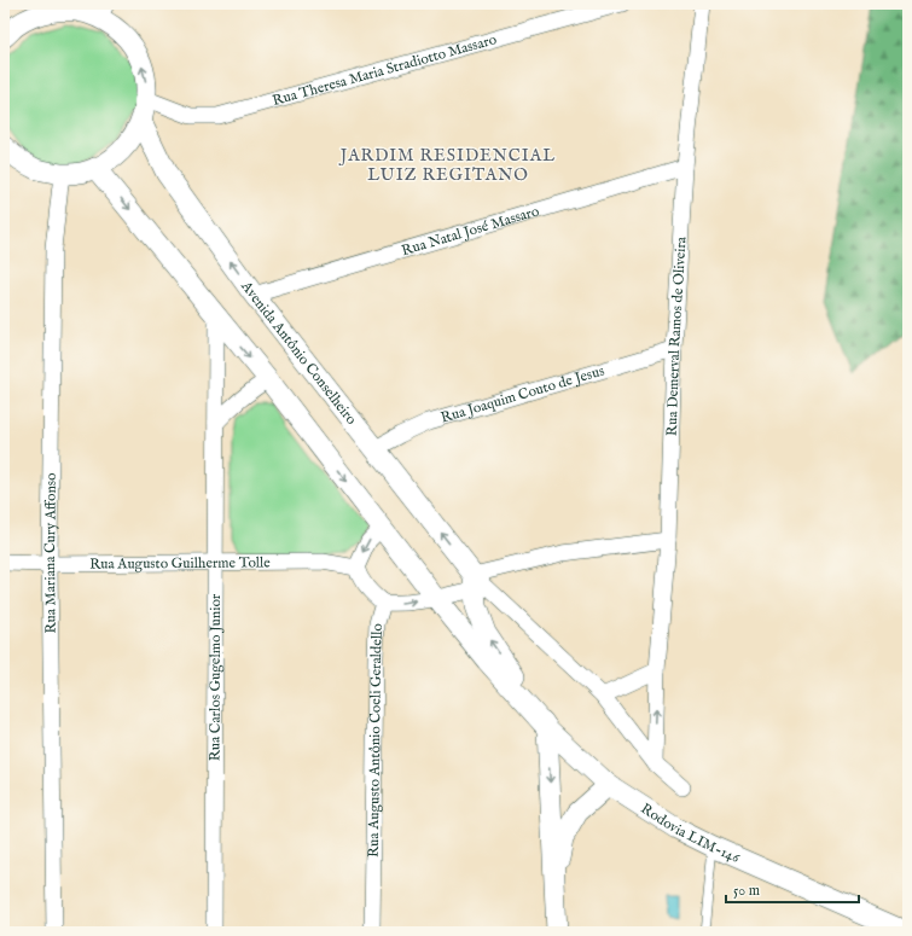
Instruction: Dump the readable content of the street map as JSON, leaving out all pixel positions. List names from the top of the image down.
{
  "streets": {
    "street": [
      "Rua Theresa Maria Stradiotto Massaro",
      "Rua Natal José Massaro",
      "Rua Demerval Ramos de Oliveira",
      "Avenida Antônio Conselheiro",
      "Rua Joaquim Couto de Jesus",
      "Rua Mariana Cury Affonso",
      "Rua Augusto Guilherme Tolle",
      "Rua Carlos Gugelmo Junior",
      "Rua Augusto Antônio Coeli Geraldello",
      "Rodovia LIM-146"
    ]
  },
  "crossings": [
    ["Rua Natal José Massaro", "Rua Demerval Ramos de Oliveira"],
    ["Rua Natal José Massaro", "Avenida Antônio Conselheiro"],
    ["Rua Demerval Ramos de Oliveira", "Rua Joaquim Couto de Jesus"],
    ["Rua Demerval Ramos de Oliveira", "Rua Augusto Antônio Coeli Geraldello"],
    ["Avenida Antônio Conselheiro", "Rua Joaquim Couto de Jesus"],
    ["Avenida Antônio Conselheiro", "Rua Augusto Antônio Coeli Geraldello"],
    ["Rua Mariana Cury Affonso", "Rua Augusto Guilherme Tolle"],
    ["Rua Augusto Guilherme Tolle", "Rua Carlos Gugelmo Junior"]
  ],
  "districts": ["JARDIM RESIDENCIAL LUIZ REGITANO"],
  "scale_bar": "50 m"
}
